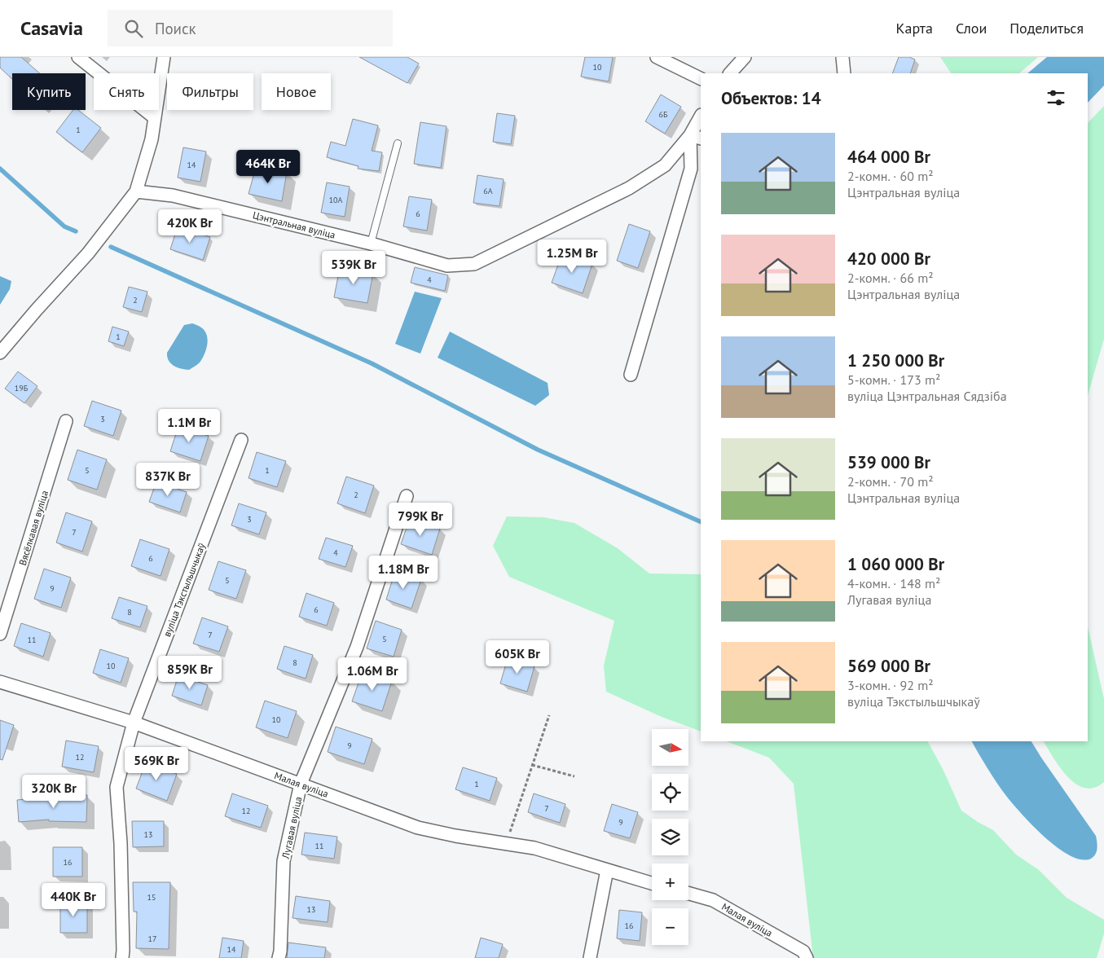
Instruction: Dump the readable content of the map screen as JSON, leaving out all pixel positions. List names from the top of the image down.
{
  "streets": {
    "street": [
      "Цэнтральная вуліца",
      "Вясёлкавая вуліца",
      "вуліца Тэкстыльшчыкаў",
      "Малая вуліца",
      "Лугавая вуліца"
    ]
  },
  "crossings": [
    ["вуліца Тэкстыльшчыкаў", "Малая вуліца"],
    ["Малая вуліца", "Лугавая вуліца"]
  ],
  "house_numbers": [
    "10",
    "6Б",
    "1",
    "14",
    "6А",
    "10А",
    "6",
    "4",
    "2",
    "1",
    "19Б",
    "3",
    "5",
    "1",
    "2",
    "3",
    "7",
    "4",
    "6",
    "5",
    "9",
    "6",
    "8",
    "7",
    "5",
    "11",
    "8",
    "10",
    "10",
    "9",
    "12",
    "1",
    "7",
    "12",
    "9",
    "13",
    "11",
    "16",
    "15",
    "13",
    "16",
    "17",
    "14"
  ],
  "north": "right",
  "page": {
    "header": "Casavia",
    "search": "Поиск",
    "nav": ["Карта", "Слои", "Поделиться"],
    "chip": [
      "Купить",
      "Снять",
      "Фильтры",
      "Новое"
    ],
    "heading": "Объектов: 14",
    "list": [
      {
        "name": "464 000 Br",
        "note": "2-комн. · 60 m² · Цэнтральная вуліца"
      },
      {
        "name": "420 000 Br",
        "note": "2-комн. · 66 m² · Цэнтральная вуліца"
      },
      {
        "name": "1 250 000 Br",
        "note": "5-комн. · 173 m² · вуліца Цэнтральная Сядзіба"
      },
      {
        "name": "539 000 Br",
        "note": "2-комн. · 70 m² · Цэнтральная вуліца"
      },
      {
        "name": "1 060 000 Br",
        "note": "4-комн. · 148 m² · Лугавая вуліца"
      },
      {
        "name": "569 000 Br",
        "note": "3-комн. · 92 m² · вуліца Тэкстыльшчыкаў"
      }
    ],
    "price": [
      "464K Br",
      "420K Br",
      "1.25M Br",
      "539K Br",
      "1.1M Br",
      "837K Br",
      "799K Br",
      "1.18M Br",
      "605K Br",
      "859K Br",
      "1.06M Br",
      "569K Br",
      "320K Br",
      "440K Br"
    ],
    "map_buttons": ["+", "−"]
  }
}
